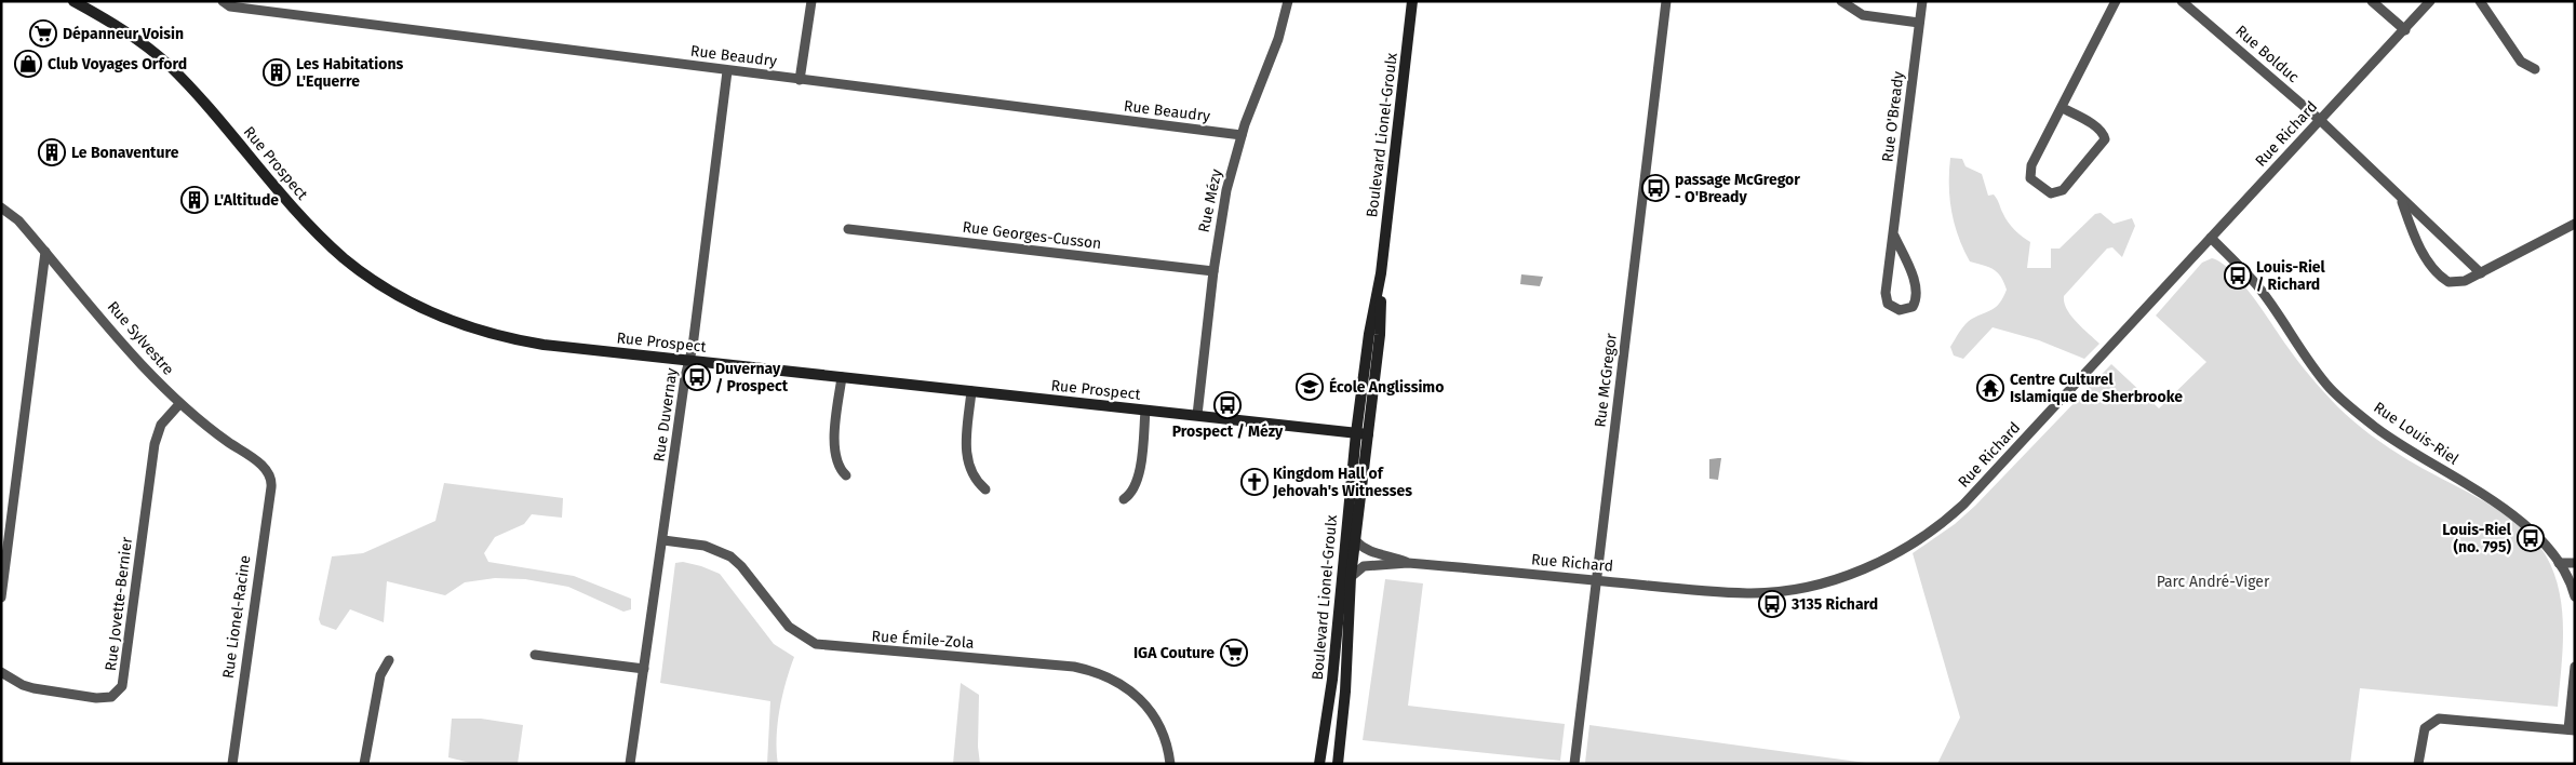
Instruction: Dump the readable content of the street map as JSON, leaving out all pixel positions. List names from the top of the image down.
{
  "streets": {
    "street": [
      "Rue Bolduc",
      "Rue Beaudry",
      "Rue O'Bready",
      "Rue Richard",
      "Boulevard Lionel-Groulx",
      "Rue Prospect",
      "Rue Mézy",
      "Rue Georges-Cusson",
      "Rue Sylvestre",
      "Rue McGregor",
      "Rue Duvernay",
      "Rue Louis-Riel",
      "Rue Jovette-Bernier",
      "Rue Lionel-Racine",
      "Rue Émile-Zola"
    ]
  },
  "crossings": [
    ["Rue Bolduc", "Rue Richard"],
    ["Rue Beaudry", "Rue Mézy"],
    ["Rue Beaudry", "Rue Duvernay"],
    ["Rue Richard", "Boulevard Lionel-Groulx"],
    ["Rue Richard", "Rue McGregor"],
    ["Rue Richard", "Rue Louis-Riel"],
    ["Boulevard Lionel-Groulx", "Rue Prospect"],
    ["Rue Prospect", "Rue Mézy"],
    ["Rue Prospect", "Rue Duvernay"],
    ["Rue Mézy", "Rue Georges-Cusson"],
    ["Rue Sylvestre", "Rue Jovette-Bernier"],
    ["Rue Sylvestre", "Rue Lionel-Racine"],
    ["Rue Duvernay", "Rue Émile-Zola"]
  ],
  "parks": ["Parc André-Viger"],
  "places": {
    "supermarket": ["Dépanneur Voisin", "IGA Couture"],
    "shop": ["Club Voyages Orford"],
    "building": ["Les Habitations L'Equerre", "Le Bonaventure", "L'Altitude"],
    "bus stop": [
      "passage McGregor - O'Bready",
      "Louis-Riel / Richard",
      "Duvernay / Prospect",
      "Prospect / Mézy",
      "Louis-Riel (no. 795)",
      "3135 Richard"
    ],
    "school or university": ["École Anglissimo"],
    "temple": ["Centre Culturel Islamique de Sherbrooke"],
    "church": ["Kingdom Hall of Jehovah's Witnesses"]
  }
}
